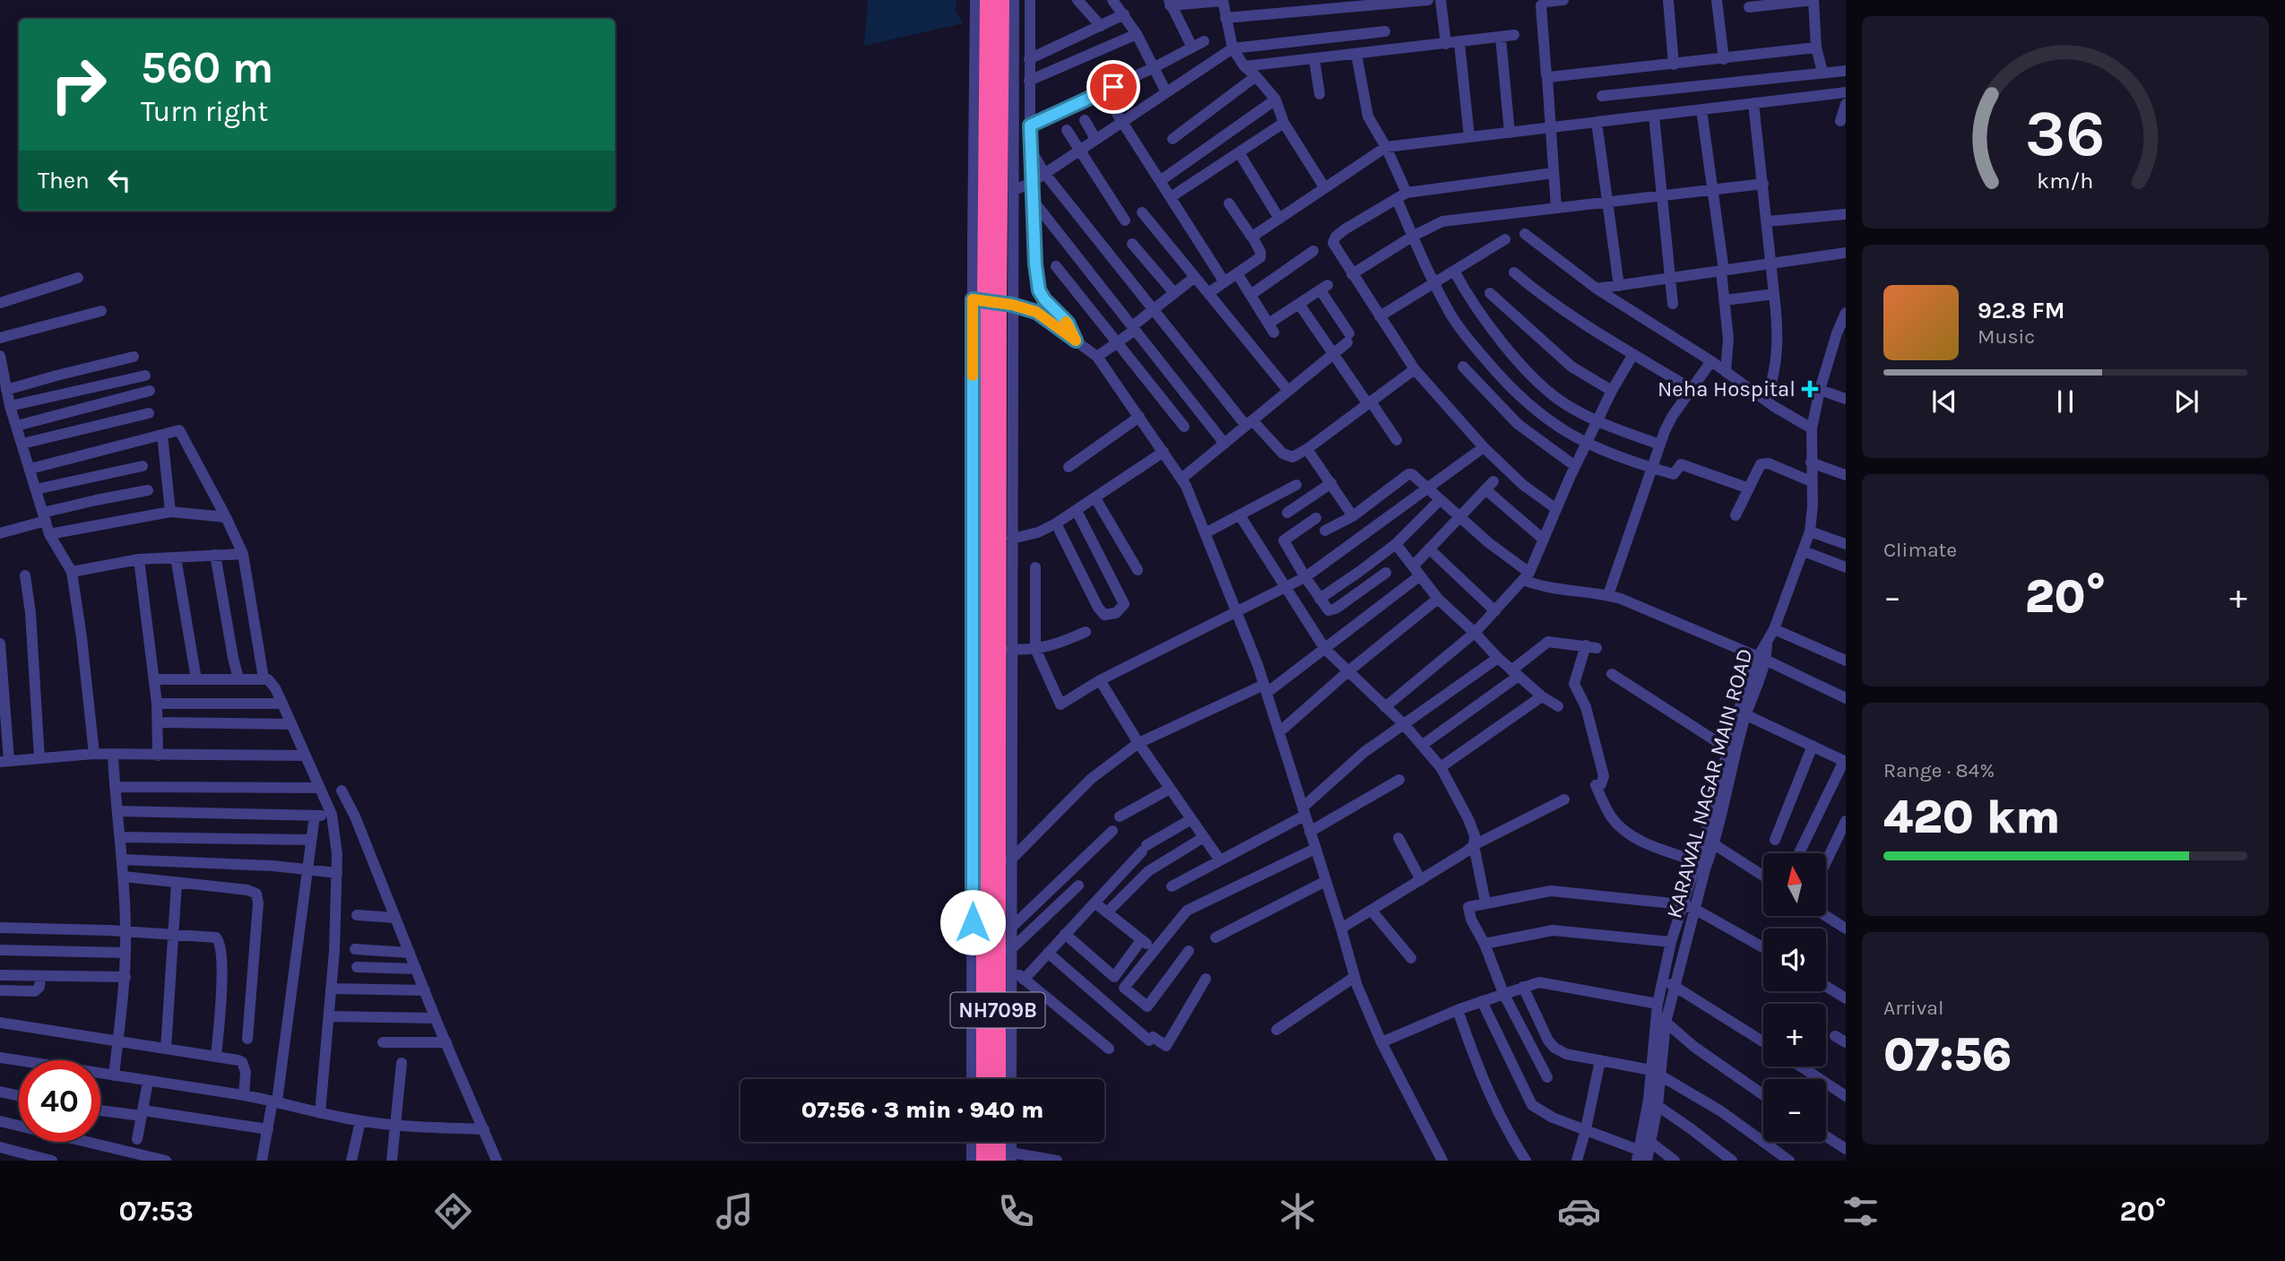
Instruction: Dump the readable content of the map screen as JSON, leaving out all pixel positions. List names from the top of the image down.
{
  "streets": {
    "highway": ["NH709B"],
    "street": ["KARAWAL NAGAR MAIN ROAD"]
  },
  "places": {
    "health": ["Neha Hospital"]
  },
  "north": "top",
  "page": {
    "turn": ["560 m", "Turn right"],
    "then": "Then",
    "song": ["92.8 FM", "Music"],
    "tile": [
      "Climate",
      ["Range · 84%", "420 km"],
      ["Arrival", "07:56"]
    ],
    "heat": ["−", "20°", "+"],
    "map_buttons": ["+", "−"],
    "limit": "40",
    "trip": "07:56 · 3 min · 940 m",
    "tabs": ["07:53", "20°"],
    "gauge": ["36", "km/h"]
  }
}
